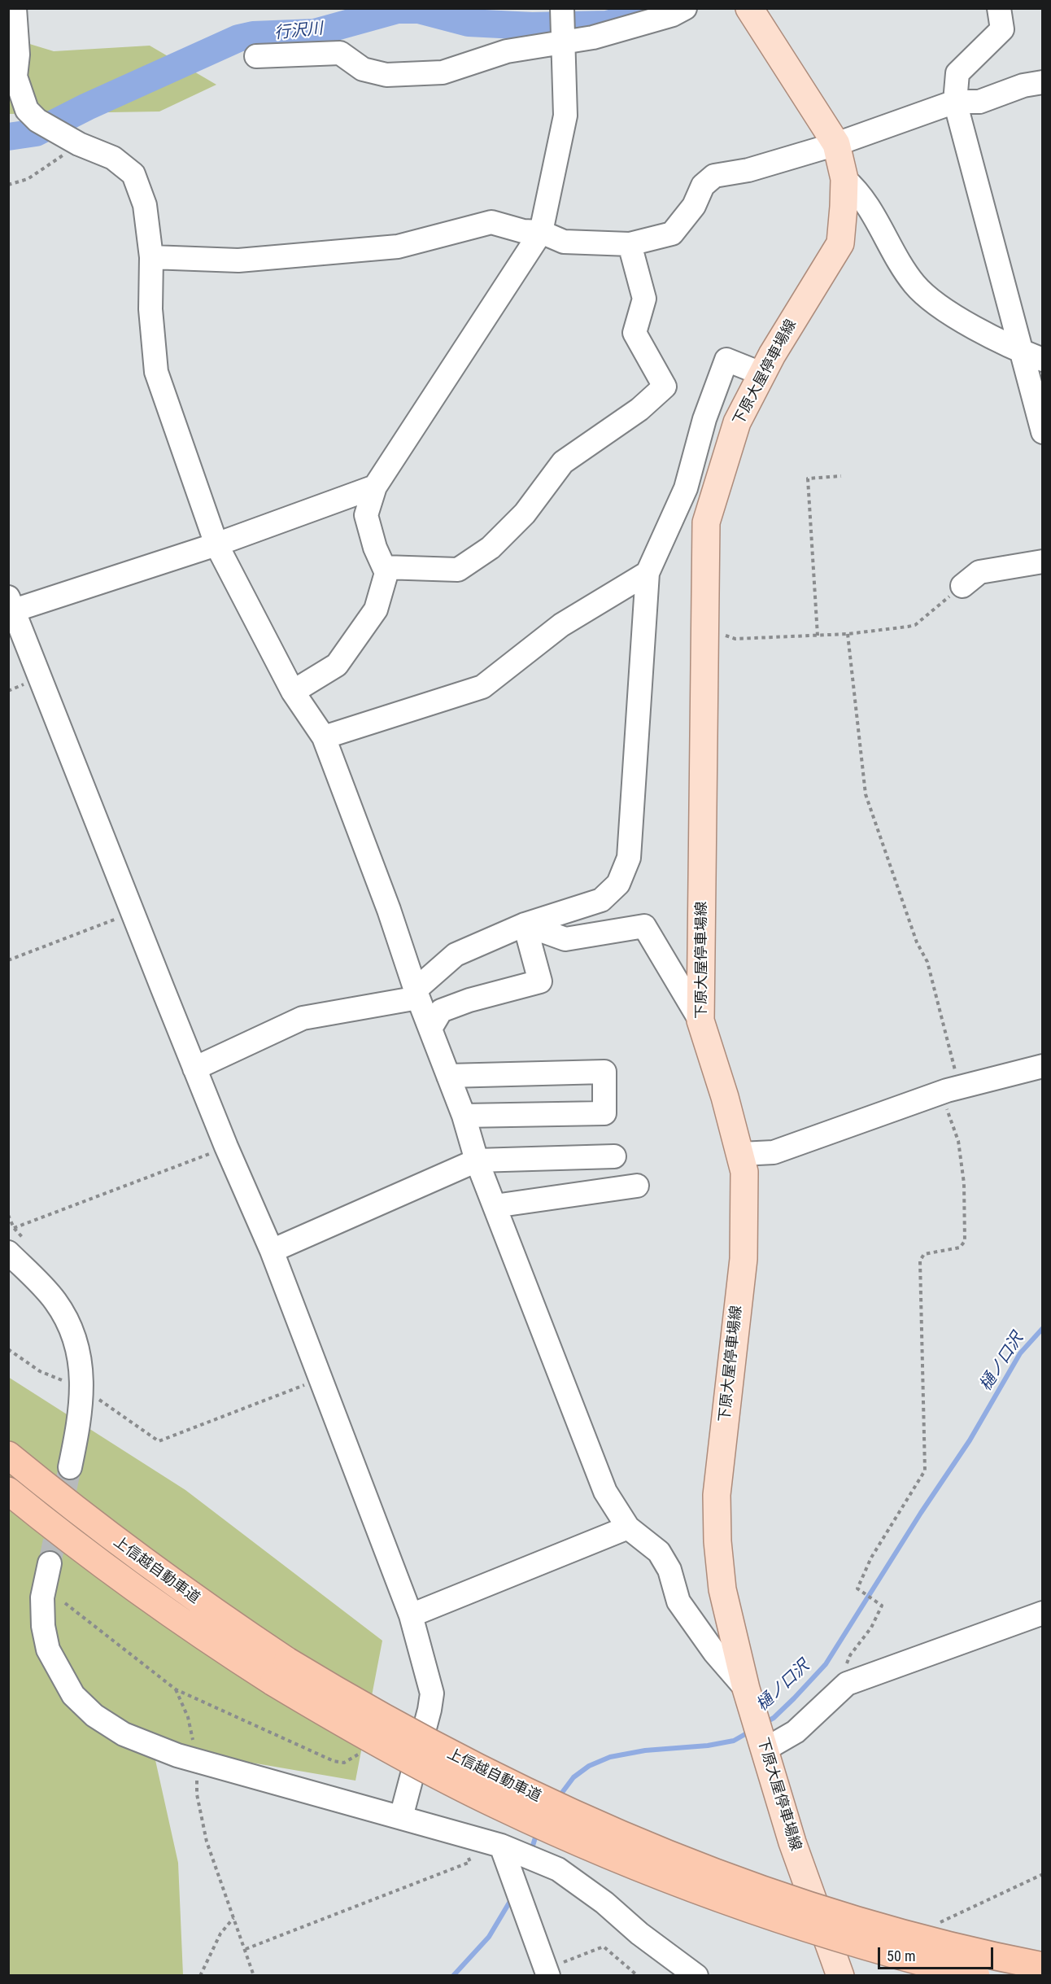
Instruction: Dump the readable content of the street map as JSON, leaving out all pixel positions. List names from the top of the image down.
{
  "streets": {
    "highway": ["上信越自動車道"],
    "main road": ["下原大屋停車場線"]
  },
  "water": ["行沢川", "樋ノ口沢"],
  "scale_bar": "50 m"
}
